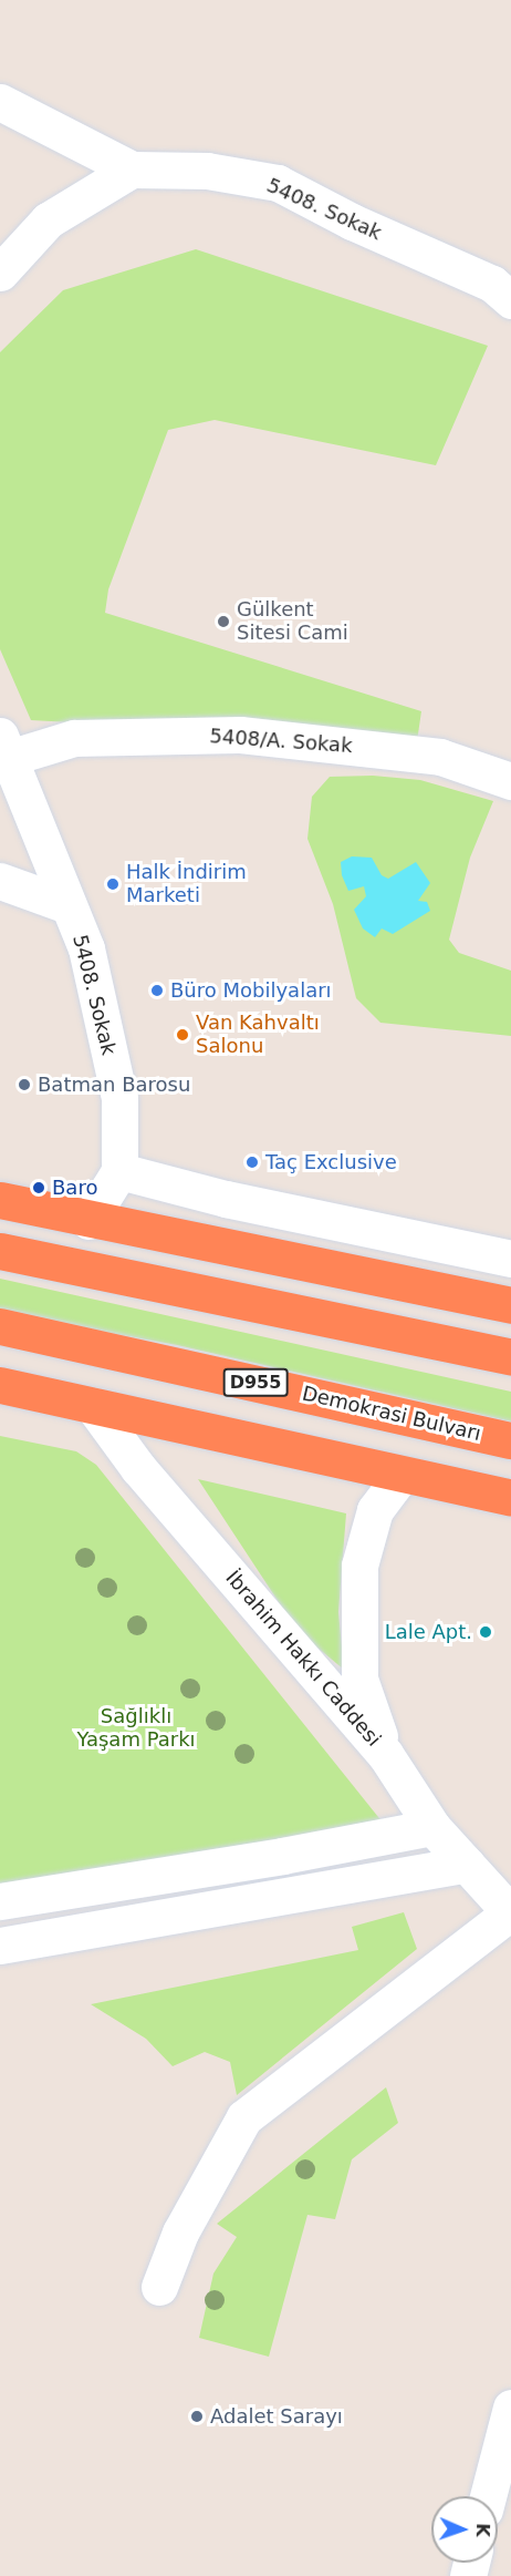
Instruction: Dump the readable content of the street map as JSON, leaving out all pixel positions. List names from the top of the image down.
{
  "streets": {
    "highway": ["D955", "Demokrasi Bulvarı"],
    "street": ["5408. Sokak", "5408/A. Sokak", "İbrahim Hakkı Caddesi"]
  },
  "crossings": [
    ["5408. Sokak", "5408/A. Sokak"]
  ],
  "parks": ["Sağlıklı Yaşam Parkı"],
  "places": [
    "Gülkent Sitesi Cami",
    "Halk İndirim Marketi",
    "Büro Mobilyaları",
    "Van Kahvaltı Salonu",
    "Batman Barosu",
    "Taç Exclusive",
    "Baro",
    "Lale Apt.",
    "Adalet Sarayı"
  ],
  "north": "right"
}
